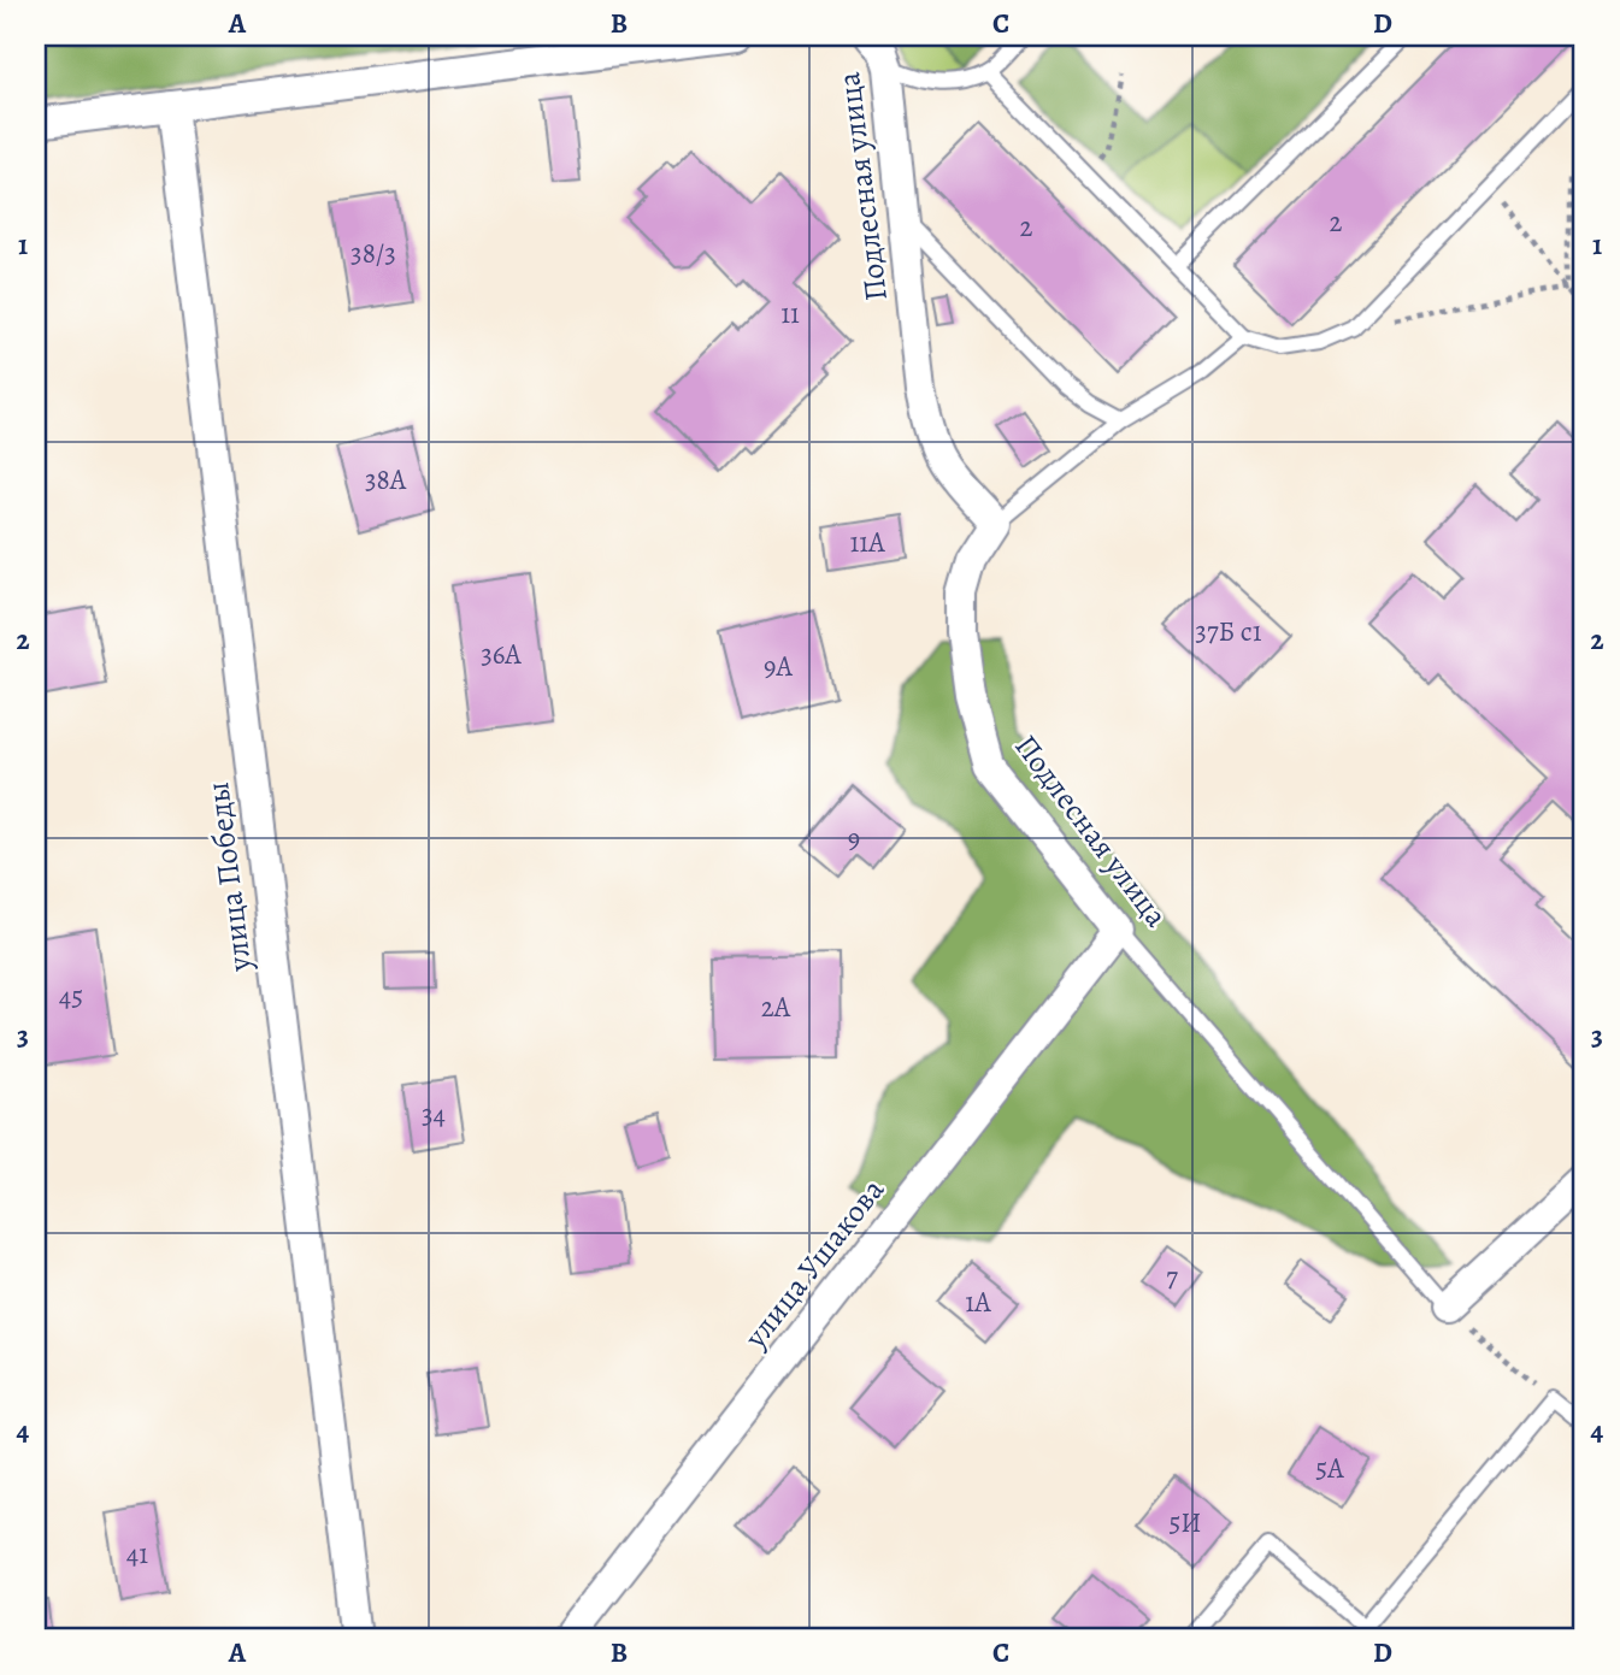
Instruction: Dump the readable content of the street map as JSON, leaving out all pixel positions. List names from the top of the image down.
{
  "streets": {
    "street": ["Подлесная улица", "улица Победы", "улица Ушакова"]
  },
  "crossings": [
    ["Подлесная улица", "улица Ушакова"]
  ],
  "house_numbers": [
    "2",
    "2",
    "38/3",
    "11",
    "38А",
    "11А",
    "37Б с1",
    "36А",
    "9А",
    "9",
    "45",
    "2А",
    "34",
    "7",
    "1А",
    "5А",
    "5И",
    "41"
  ],
  "grid": {
    "columns": [
      "A",
      "B",
      "C",
      "D"
    ],
    "rows": [
      "1",
      "2",
      "3",
      "4"
    ]
  }
}
